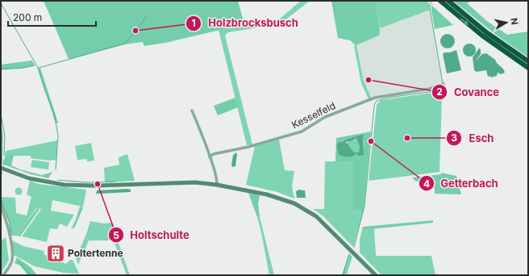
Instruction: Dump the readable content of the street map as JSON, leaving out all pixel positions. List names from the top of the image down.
{
  "streets": {
    "street": ["Kesselfeld"]
  },
  "places": {
    "other": [
      "Holzbrocksbusch",
      "Covance",
      "Esch",
      "Getterbach",
      "Holtschulte"
    ],
    "building": ["Poltertenne"]
  },
  "scale_bar": "200 m",
  "north": "right"
}
